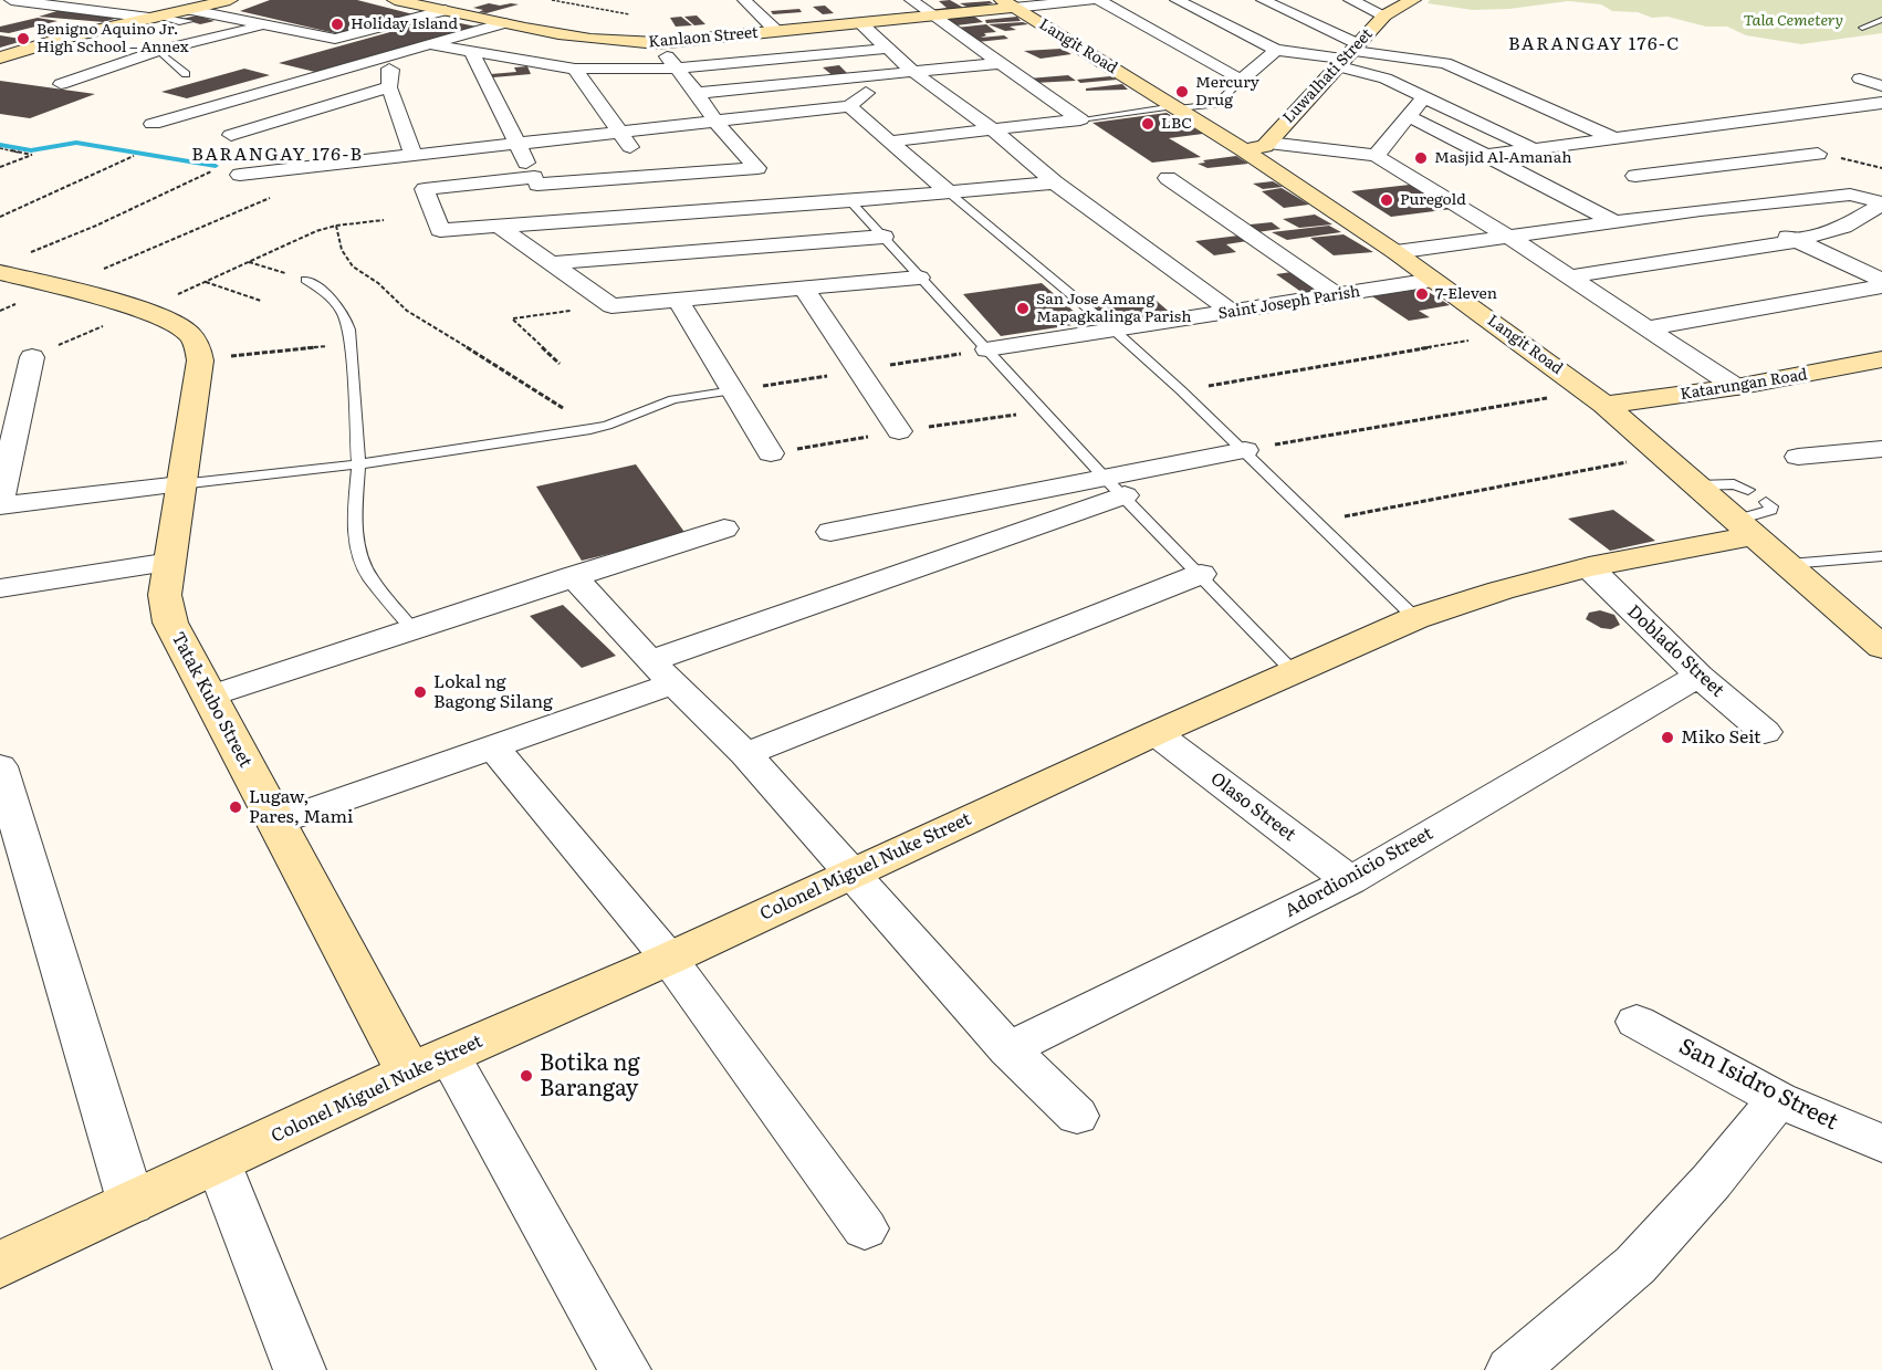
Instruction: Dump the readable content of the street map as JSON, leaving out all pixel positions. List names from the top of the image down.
{
  "streets": {
    "street": [
      "Kanlaon Street",
      "Langit Road",
      "Luwalhati Street",
      "Saint Joseph Parish",
      "Katarungan Road",
      "Doblado Street",
      "Tatak Kubo Street",
      "Olaso Street",
      "Colonel Miguel Nuke Street",
      "Adordionicio Street",
      "San Isidro Street"
    ]
  },
  "crossings": [
    ["Kanlaon Street", "Langit Road"],
    ["Langit Road", "Saint Joseph Parish"],
    ["Langit Road", "Katarungan Road"],
    ["Langit Road", "Colonel Miguel Nuke Street"],
    ["Doblado Street", "Colonel Miguel Nuke Street"],
    ["Doblado Street", "Adordionicio Street"],
    ["Tatak Kubo Street", "Colonel Miguel Nuke Street"],
    ["Olaso Street", "Colonel Miguel Nuke Street"],
    ["Olaso Street", "Adordionicio Street"]
  ],
  "districts": ["BARANGAY 176-C", "BARANGAY 176-B"],
  "parks": ["Tala Cemetery"],
  "places": [
    "Holiday Island",
    "Benigno Aquino Jr. High School – Annex",
    "Mercury Drug",
    "LBC",
    "Masjid Al-Amanah",
    "Puregold",
    "7-Eleven",
    "San Jose Amang Mapagkalinga Parish",
    "Lokal ng Bagong Silang",
    "Miko Seit",
    "Lugaw, Pares, Mami",
    "Botika ng Barangay"
  ]
}
